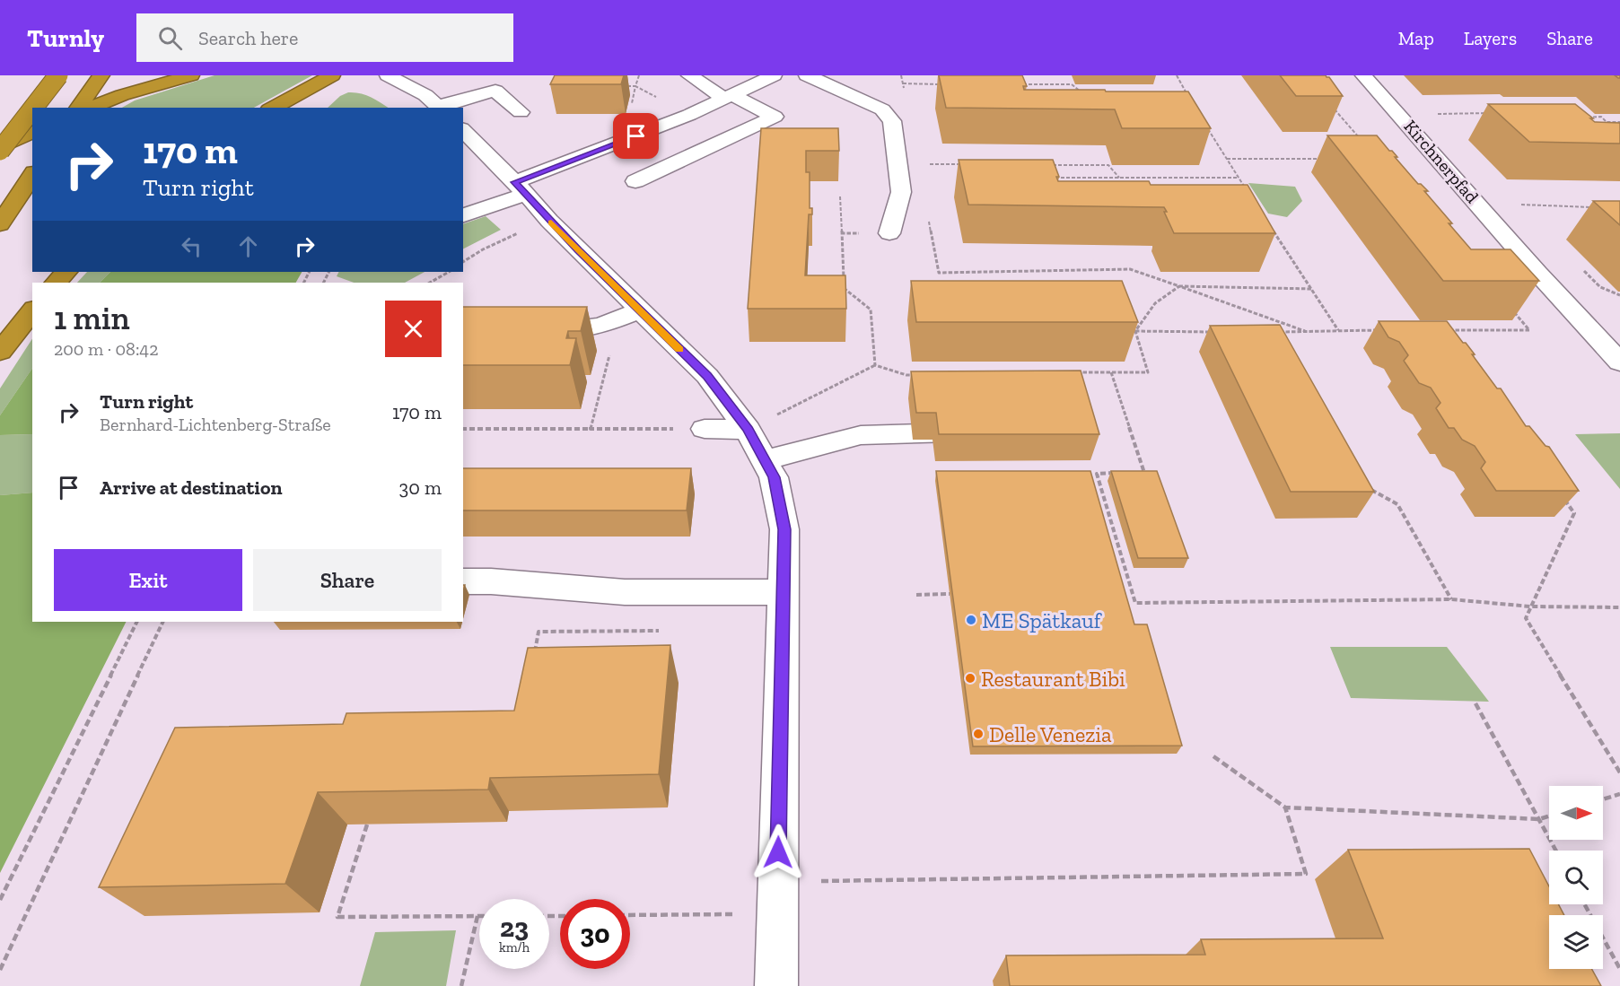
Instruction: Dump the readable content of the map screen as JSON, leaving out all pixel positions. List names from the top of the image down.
{
  "streets": {
    "street": ["Kirchnerpfad"]
  },
  "places": ["ME Spätkauf", "Restaurant Bibi", "Delle Venezia"],
  "north": "right",
  "page": {
    "header": "Turnly",
    "search": "Search here",
    "nav": ["Map", "Layers", "Share"],
    "turn": ["170 m", "Turn right"],
    "heading": ["1 min", "200 m · 08:42"],
    "list": [
      {
        "name": "Turn right",
        "note": "Bernhard-Lichtenberg-Straße",
        "value": "170 m"
      },
      {
        "name": "Arrive at destination",
        "value": "30 m"
      }
    ],
    "buttons": ["Exit", "Share"],
    "speed": "23 km/h",
    "limit": "30"
  }
}
